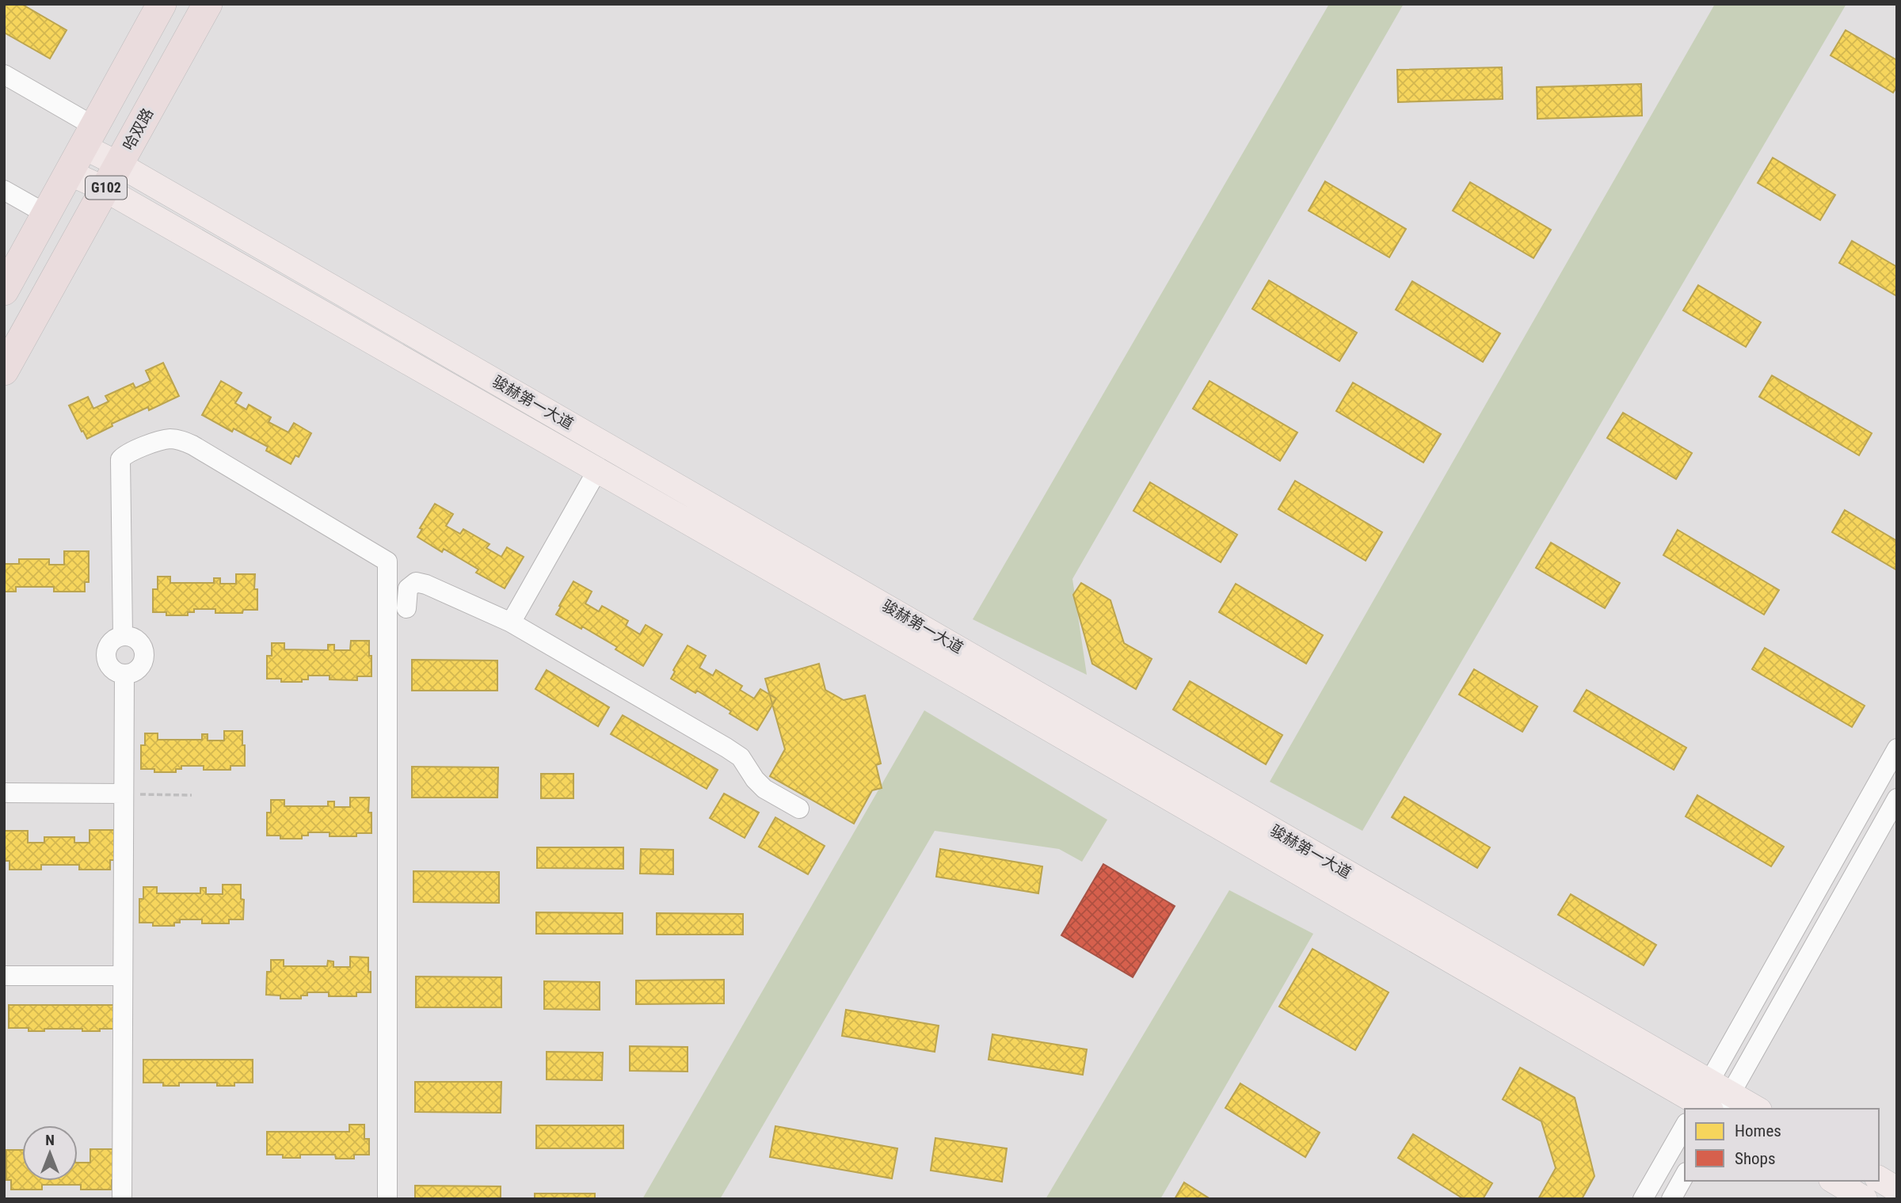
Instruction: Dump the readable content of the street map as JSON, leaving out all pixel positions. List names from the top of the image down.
{
  "streets": {
    "highway": ["哈双路", "G102"],
    "main road": ["骏赫第一大道"]
  },
  "crossings": [
    ["哈双路", "骏赫第一大道"],
    ["G102", "骏赫第一大道"]
  ],
  "legend": ["Homes", "Shops"],
  "north": "top"
}
